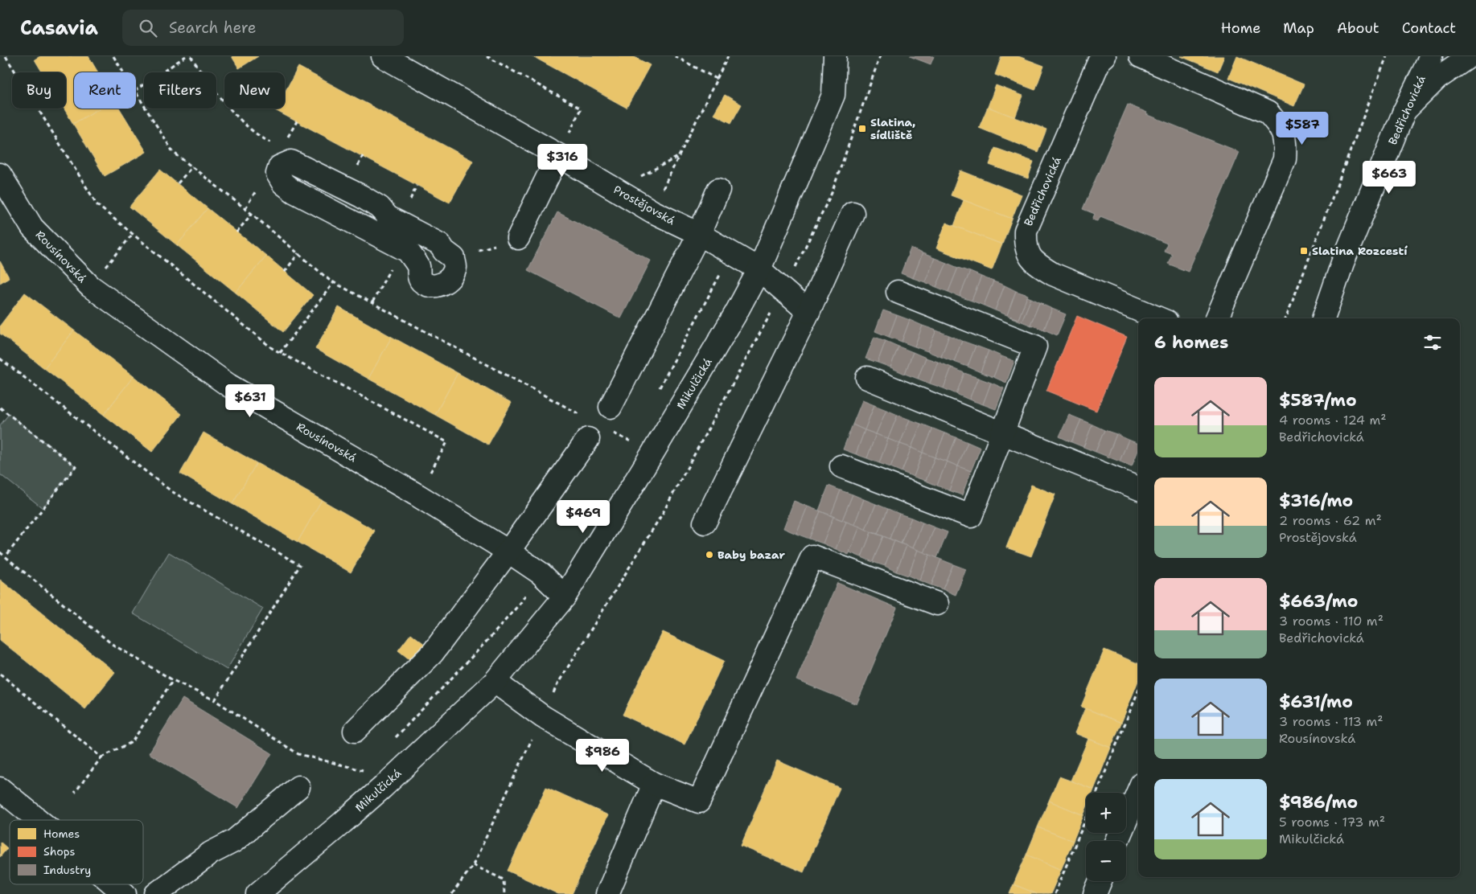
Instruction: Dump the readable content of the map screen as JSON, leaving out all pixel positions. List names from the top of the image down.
{
  "streets": {
    "street": [
      "Bedřichovická",
      "Prostějovská",
      "Rousínovská",
      "Mikulčická"
    ]
  },
  "crossings": [
    ["Prostějovská", "Mikulčická"],
    ["Rousínovská", "Mikulčická"]
  ],
  "places": {
    "transit": ["Slatina, sídliště", "Slatina Rozcestí"],
    "other": ["Baby bazar"]
  },
  "legend": ["Homes", "Shops", "Industry"],
  "page": {
    "header": "Casavia",
    "search": "Search here",
    "nav": [
      "Home",
      "Map",
      "About",
      "Contact"
    ],
    "chip": [
      "Buy",
      "Rent",
      "Filters",
      "New"
    ],
    "price": [
      "$587",
      "$316",
      "$663",
      "$631",
      "$469",
      "$986"
    ],
    "heading": "6 homes",
    "list": [
      {
        "name": "$587/mo",
        "note": "4 rooms · 124 m² · Bedřichovická"
      },
      {
        "name": "$316/mo",
        "note": "2 rooms · 62 m² · Prostějovská"
      },
      {
        "name": "$663/mo",
        "note": "3 rooms · 110 m² · Bedřichovická"
      },
      {
        "name": "$631/mo",
        "note": "3 rooms · 113 m² · Rousínovská"
      },
      {
        "name": "$986/mo",
        "note": "5 rooms · 173 m² · Mikulčická"
      }
    ],
    "map_buttons": ["+", "−"]
  }
}
